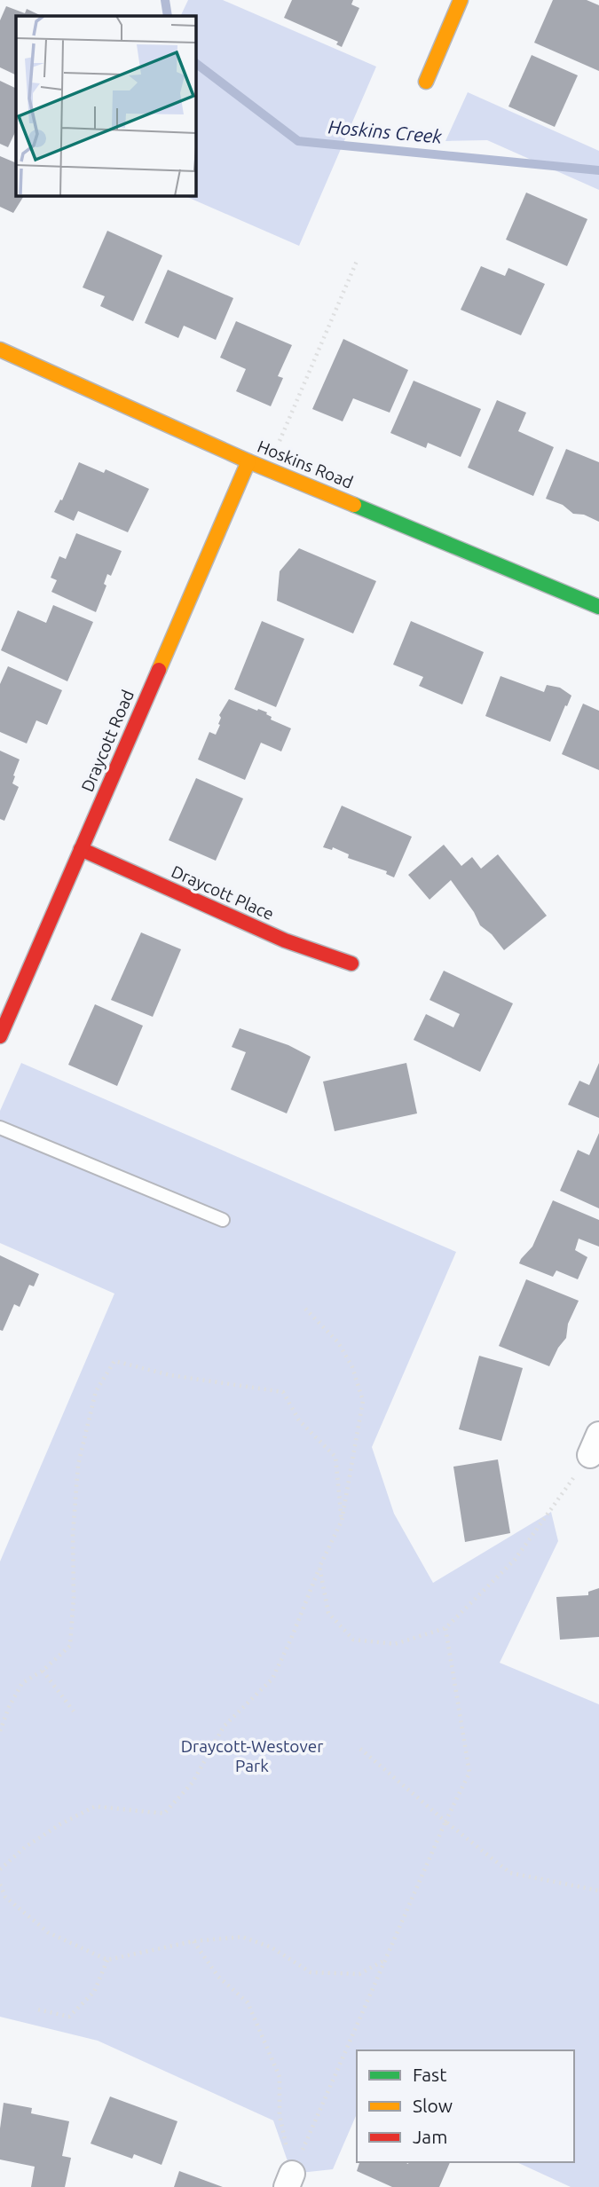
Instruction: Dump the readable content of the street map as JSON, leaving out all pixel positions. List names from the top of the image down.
{
  "streets": {
    "street": ["Hoskins Road", "Draycott Road", "Draycott Place"]
  },
  "crossings": [
    ["Hoskins Road", "Draycott Road"],
    ["Draycott Road", "Draycott Place"]
  ],
  "water": ["Hoskins Creek"],
  "parks": ["Draycott-Westover Park"],
  "legend": ["Fast", "Slow", "Jam"]
}
